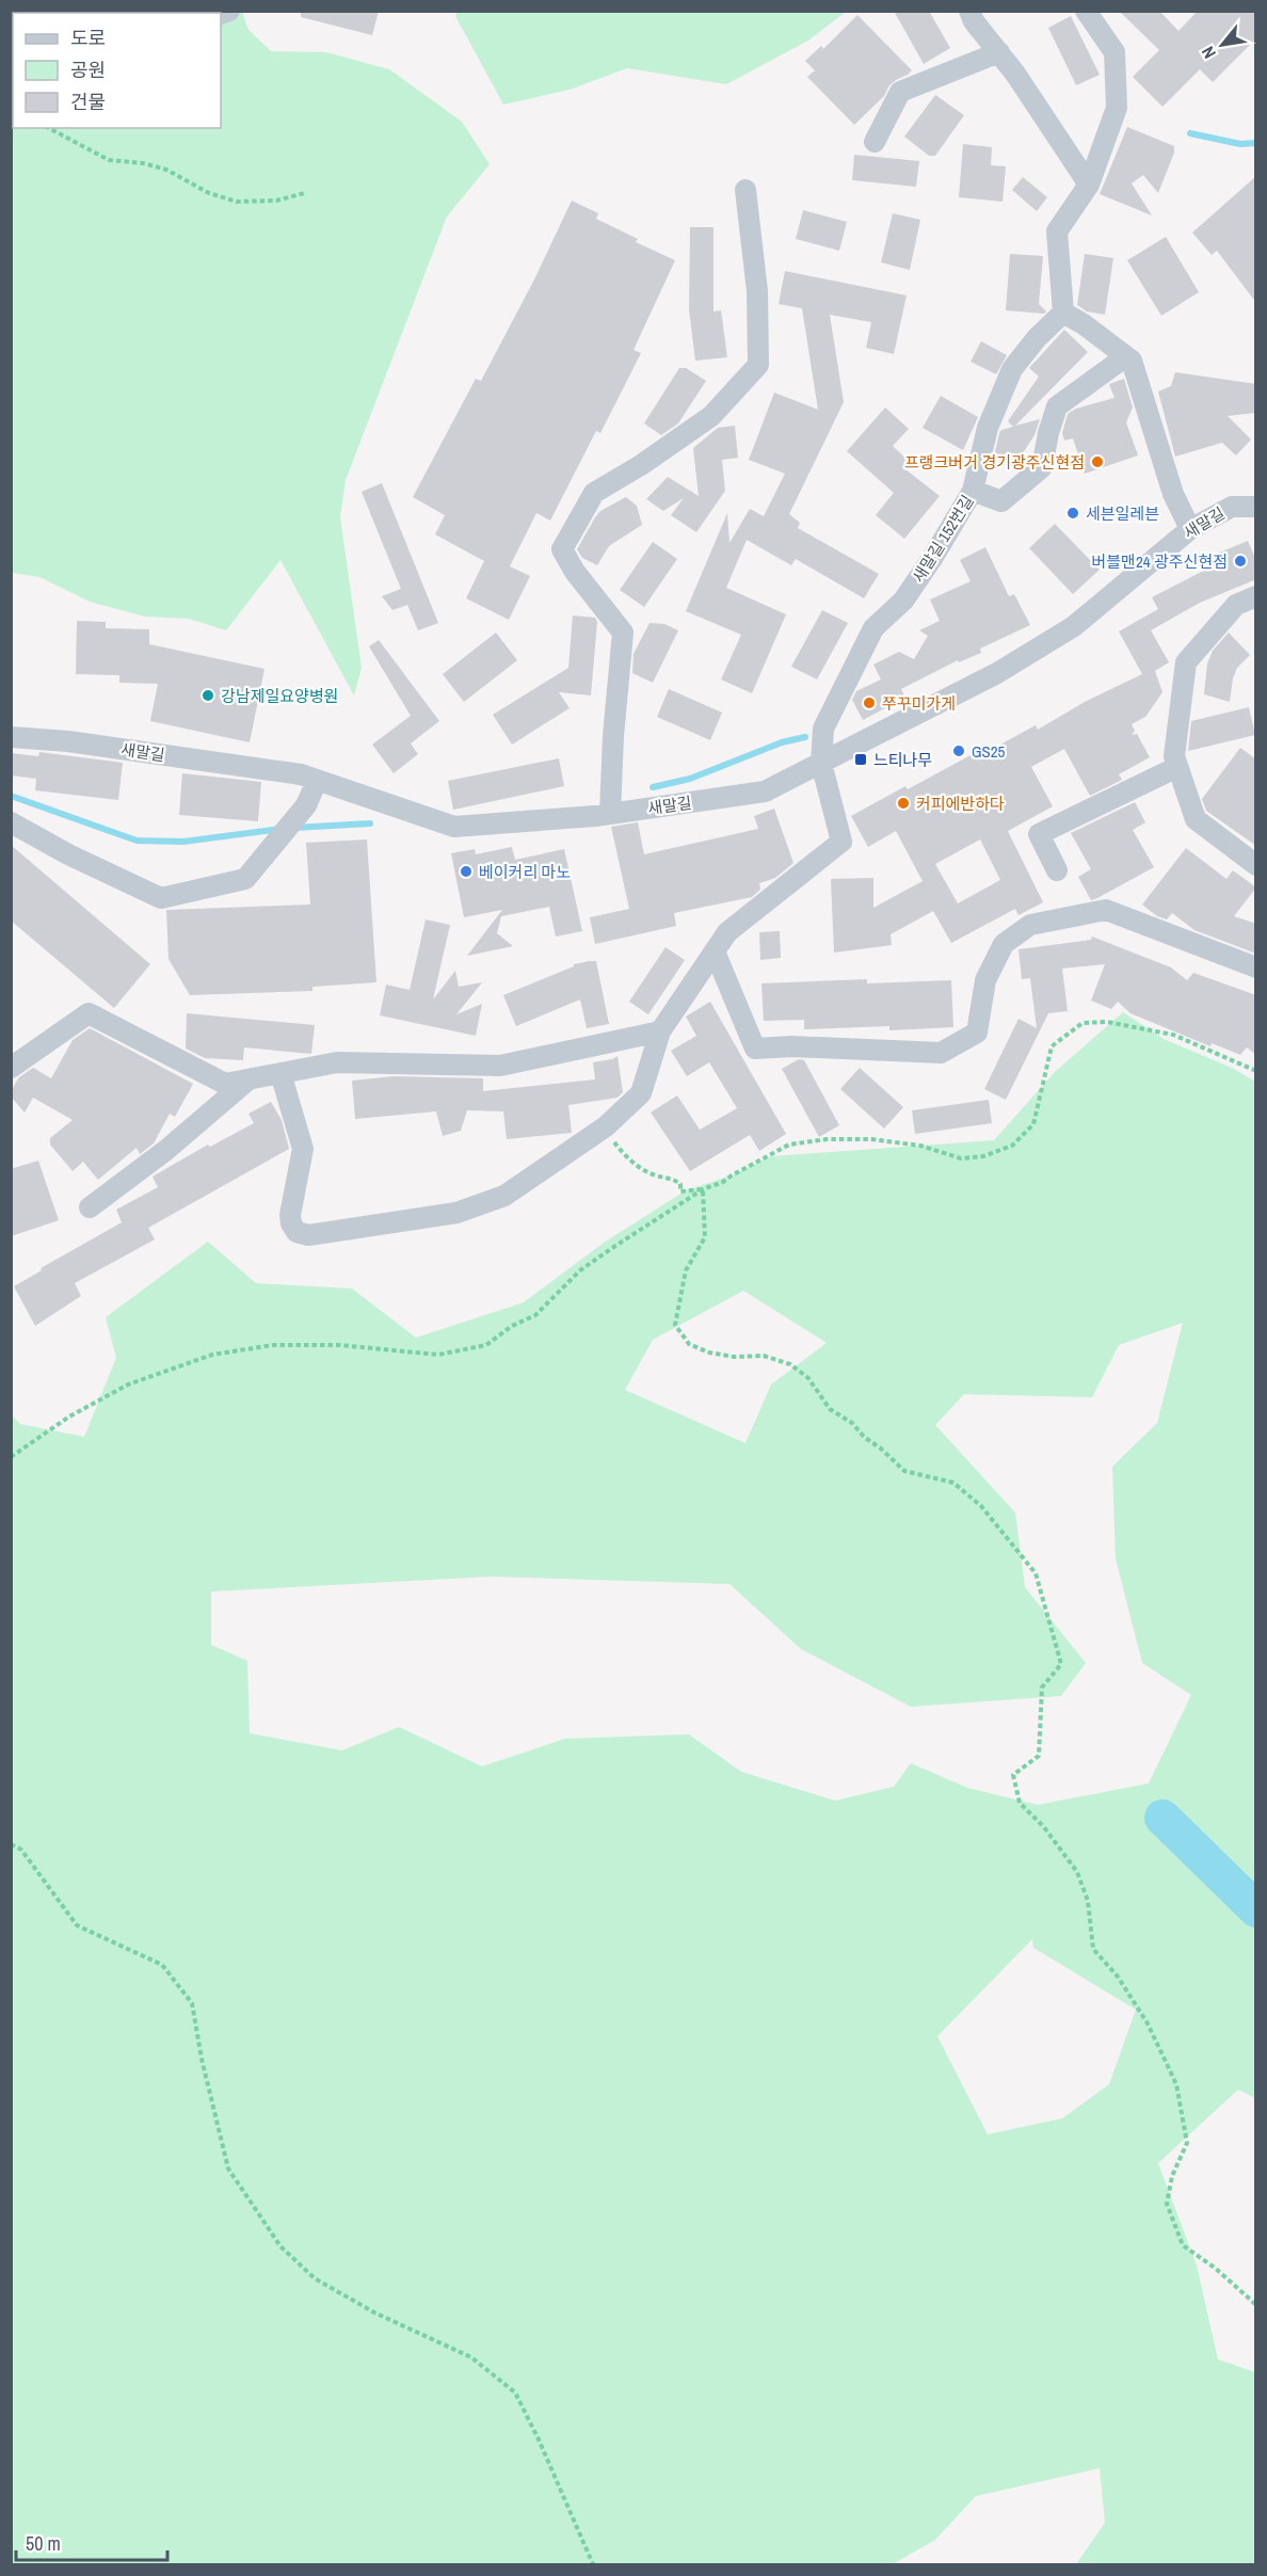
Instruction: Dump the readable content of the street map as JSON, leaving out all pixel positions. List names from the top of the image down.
{
  "streets": {
    "street": ["새말길", "새말길 152번길"]
  },
  "crossings": [
    ["새말길", "새말길 152번길"]
  ],
  "places": {
    "other": [
      "프랭크버거 경기광주신현점",
      "세븐일레븐",
      "버블맨24 광주신현점",
      "강남제일요양병원",
      "쭈꾸미가게",
      "GS25",
      "커피에반하다",
      "베이커리 마노"
    ],
    "transit": ["느티나무"]
  },
  "legend": ["도로", "공원", "건물"],
  "scale_bar": "50 m",
  "north": "bottom left"
}
